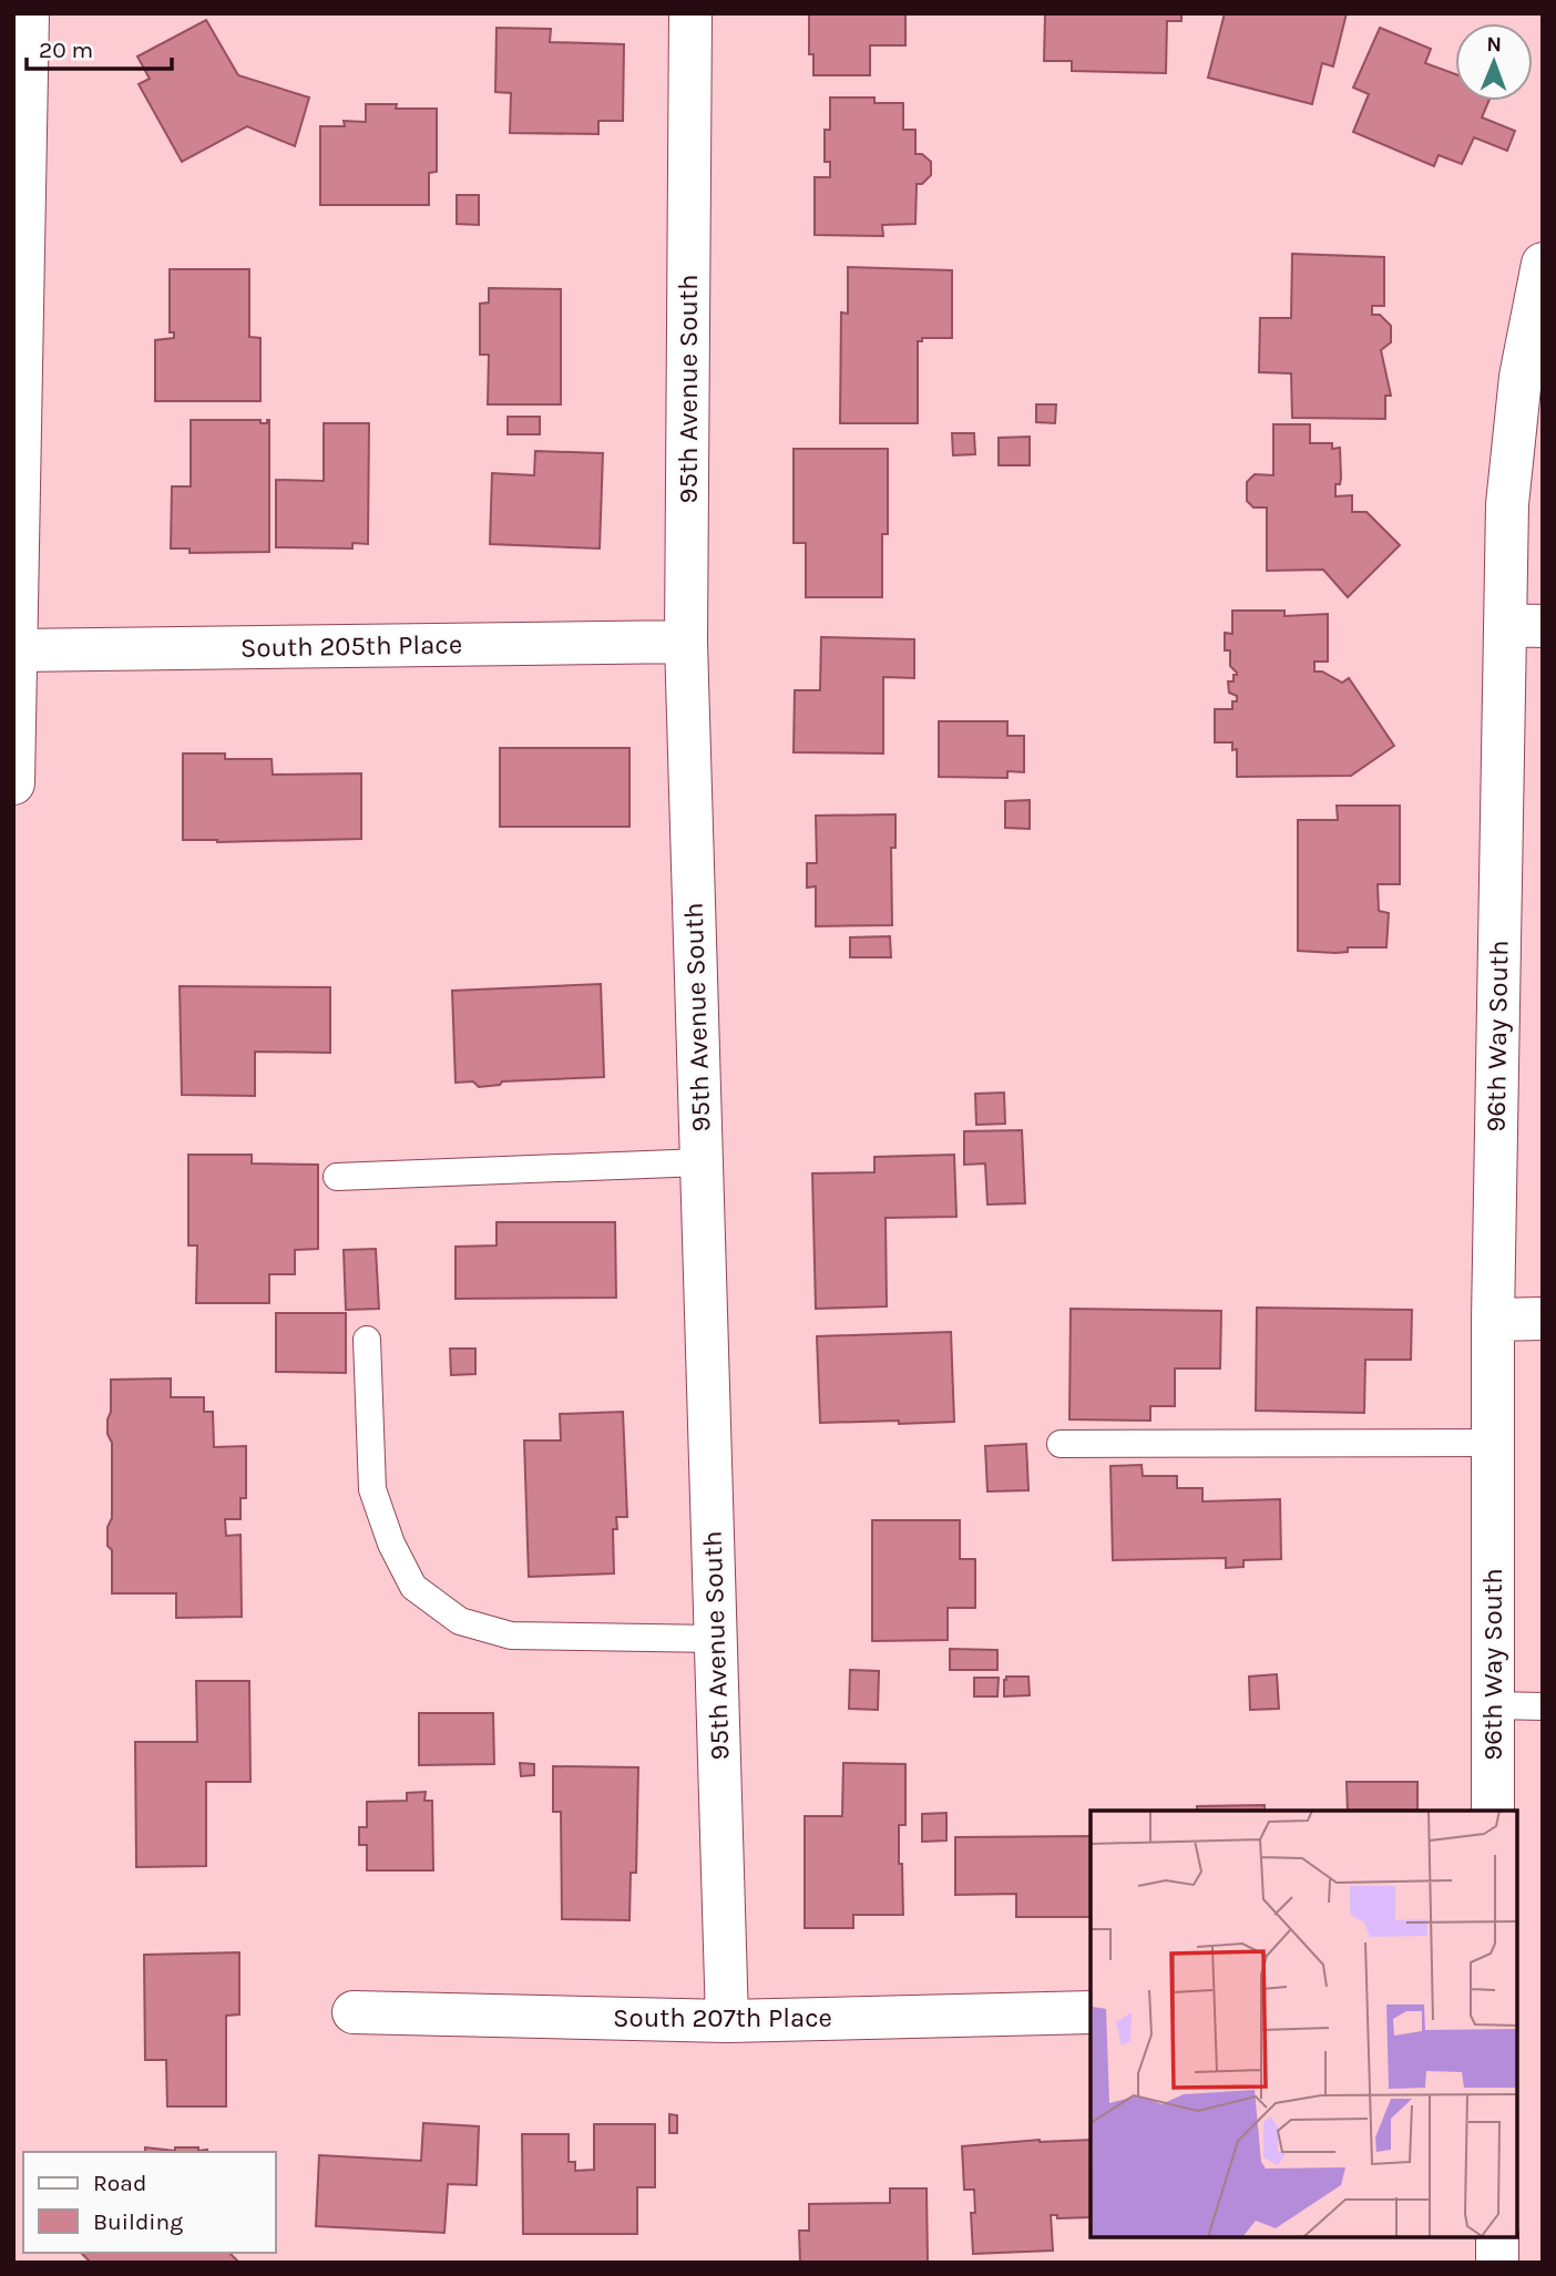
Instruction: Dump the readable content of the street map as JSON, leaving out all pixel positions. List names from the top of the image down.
{
  "streets": {
    "street": [
      "95th Avenue South",
      "South 205th Place",
      "96th Way South",
      "South 207th Place"
    ]
  },
  "crossings": [
    ["95th Avenue South", "South 205th Place"],
    ["95th Avenue South", "South 207th Place"]
  ],
  "legend": ["Road", "Building"],
  "scale_bar": "20 m",
  "north": "top"
}
